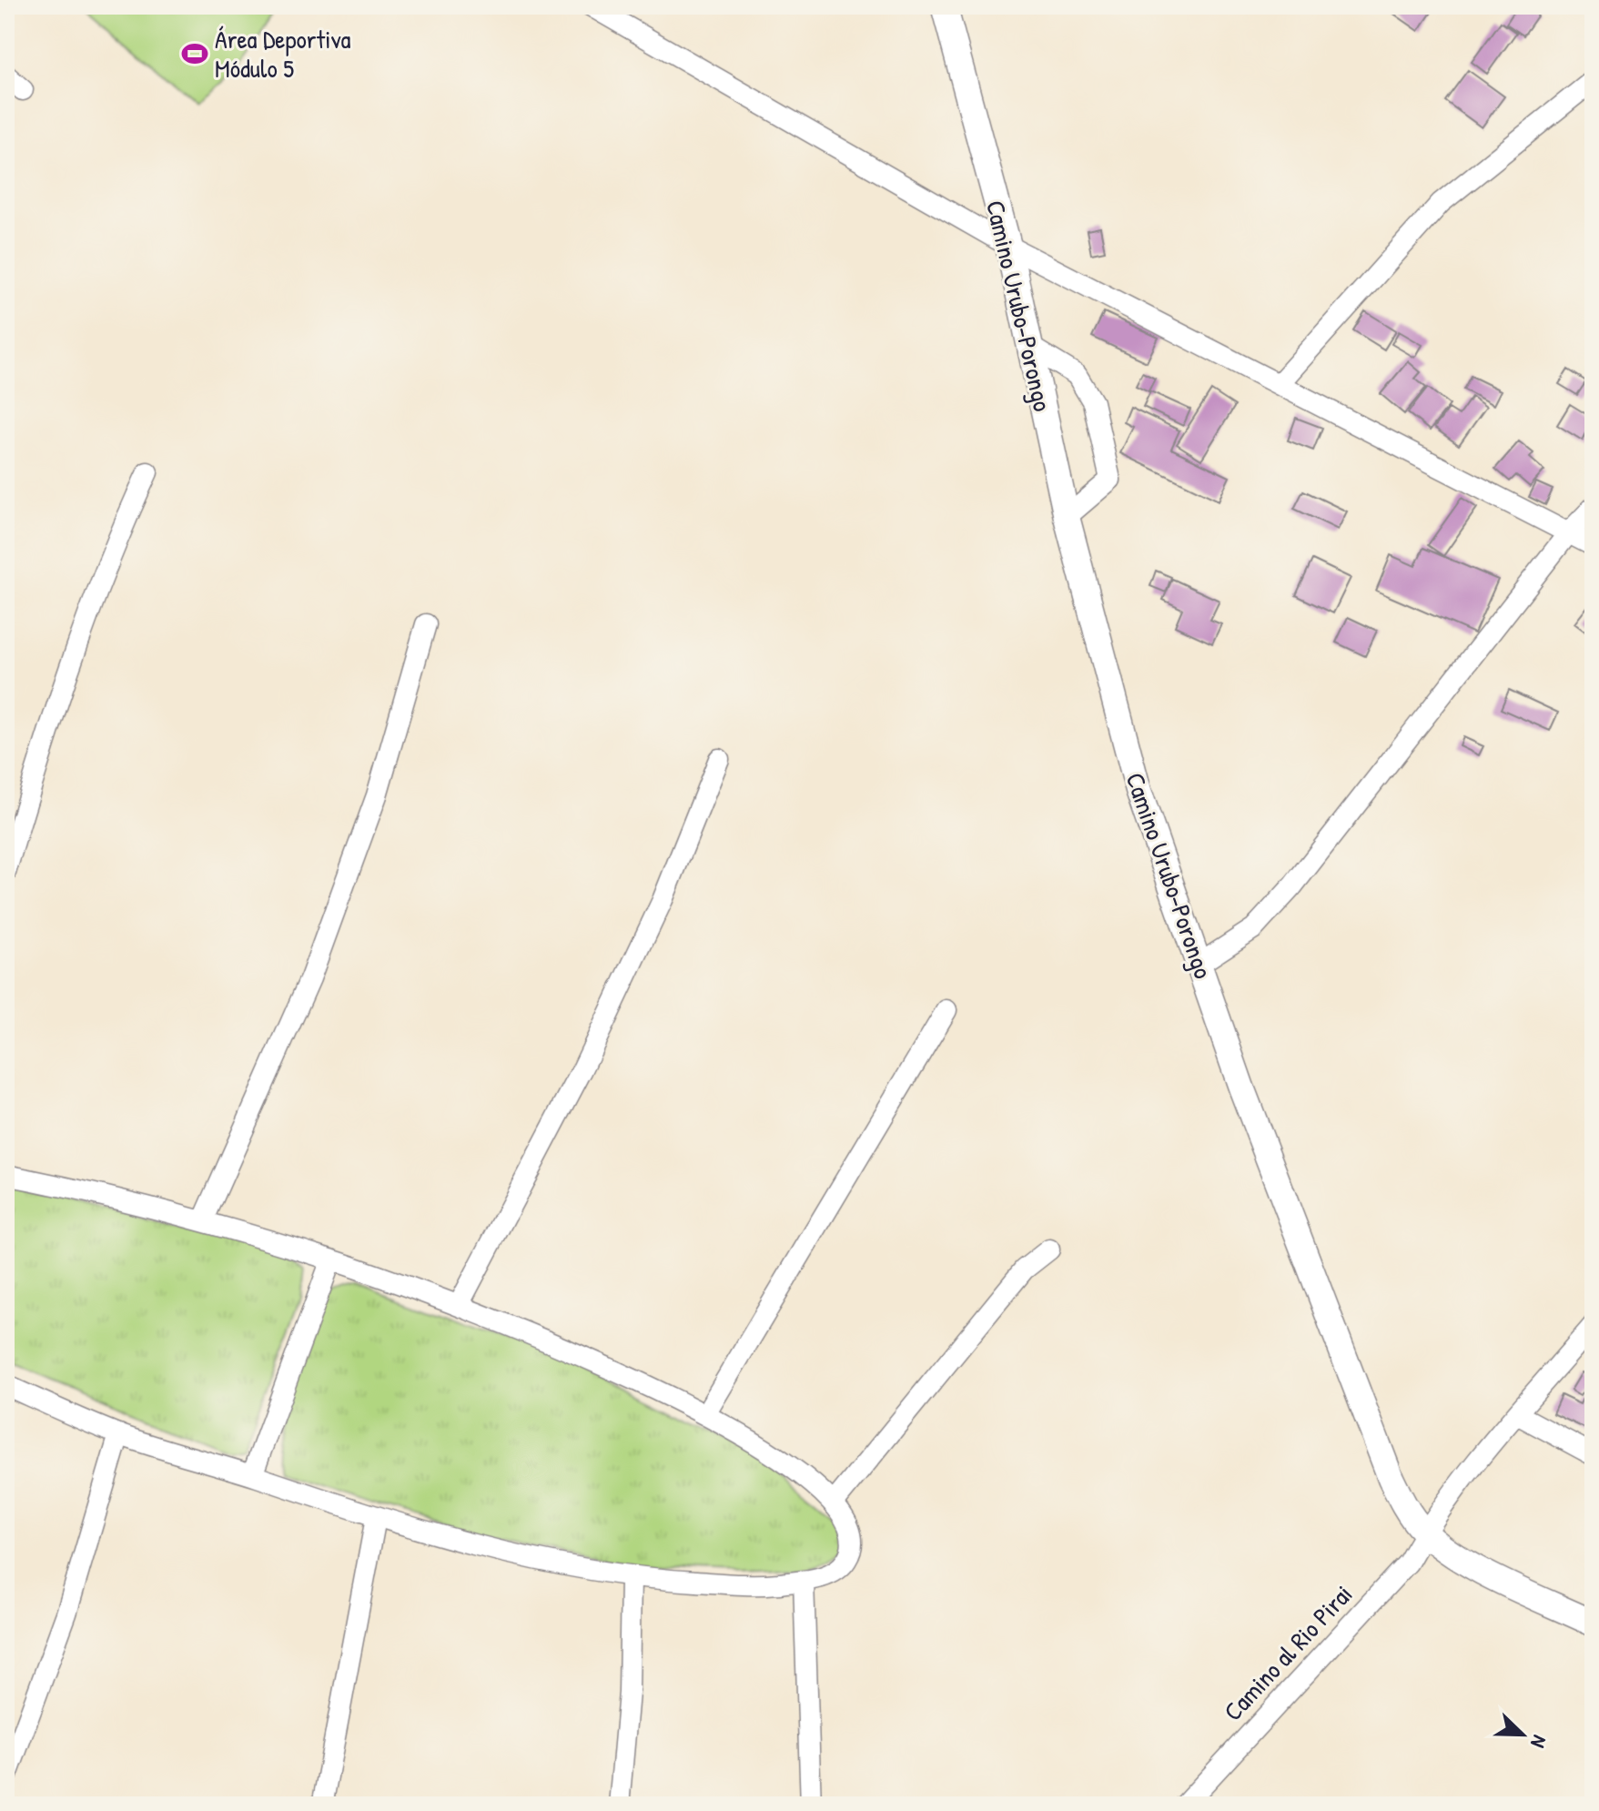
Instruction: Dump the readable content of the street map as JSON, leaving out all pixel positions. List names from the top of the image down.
{
  "streets": {
    "main road": ["Camino Urubo-Porongo"],
    "street": ["Camino al Rio Pirai"]
  },
  "crossings": [
    ["Camino Urubo-Porongo", "Camino al Rio Pirai"]
  ],
  "places": {
    "sports": ["Área Deportiva Módulo 5"]
  },
  "north": "bottom right"
}
